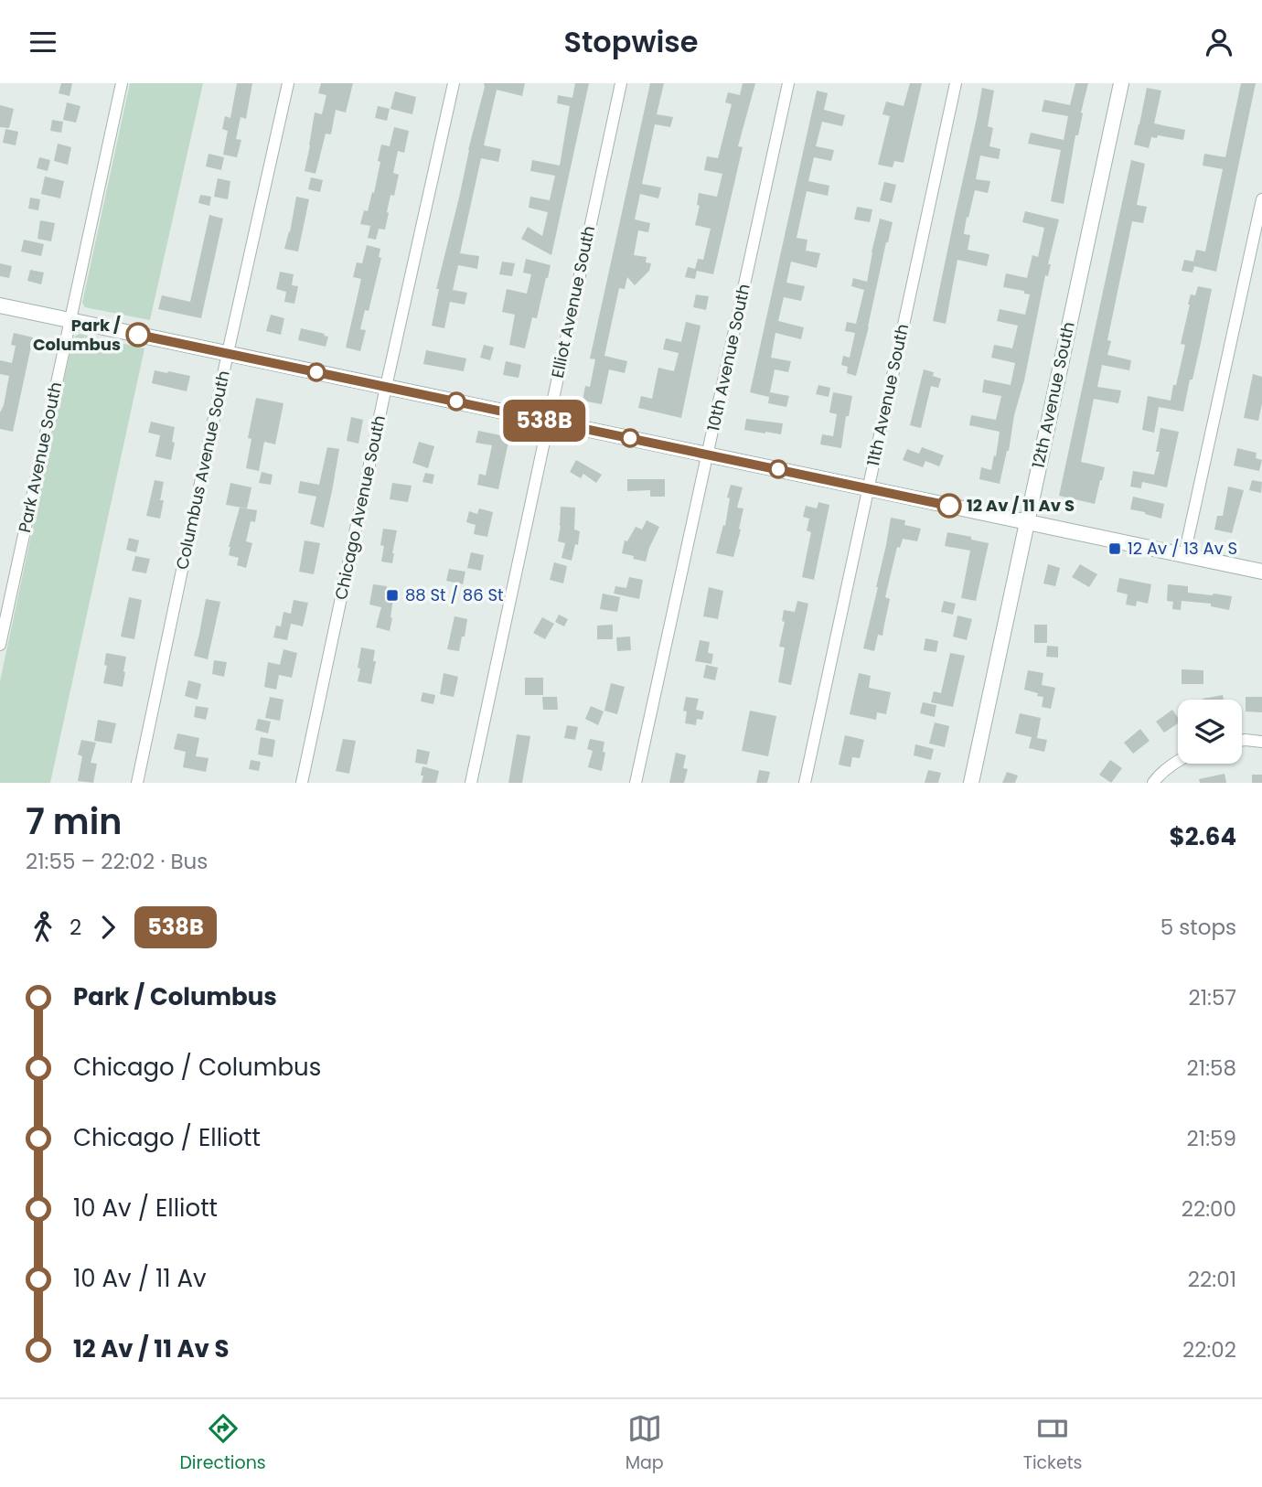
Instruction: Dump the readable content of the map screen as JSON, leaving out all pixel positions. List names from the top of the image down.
{
  "streets": {
    "street": [
      "Elliot Avenue South",
      "10th Avenue South",
      "11th Avenue South",
      "12th Avenue South",
      "Park Avenue South",
      "Columbus Avenue South",
      "Chicago Avenue South"
    ]
  },
  "places": {
    "other": ["Park / Columbus", "12 Av / 11 Av S"],
    "transit": ["12 Av / 13 Av S", "88 St / 86 St"]
  },
  "lines": ["bus line 538B"],
  "page": {
    "header": "Stopwise",
    "on_map": "538B",
    "heading": ["7 min", "21:55 – 22:02 · Bus", "$2.64"],
    "legs": ["2", "538B", "5 stops"],
    "list": [
      {
        "name": "Park / Columbus",
        "value": "21:57"
      },
      {
        "name": "Chicago / Columbus",
        "value": "21:58"
      },
      {
        "name": "Chicago / Elliott",
        "value": "21:59"
      },
      {
        "name": "10 Av / Elliott",
        "value": "22:00"
      },
      {
        "name": "10 Av / 11 Av",
        "value": "22:01"
      },
      {
        "name": "12 Av / 11 Av S",
        "value": "22:02"
      }
    ],
    "tabs": ["Directions", "Map", "Tickets"]
  }
}
